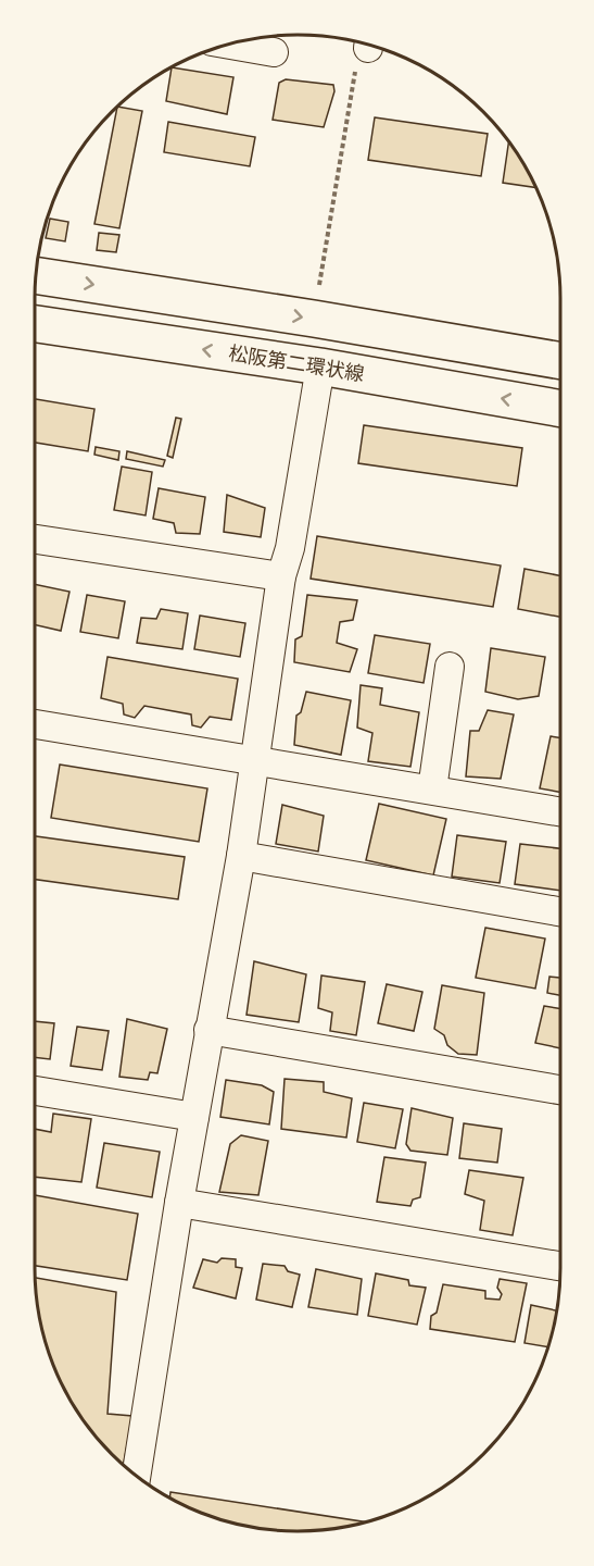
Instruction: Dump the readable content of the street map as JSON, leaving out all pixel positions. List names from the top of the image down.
{
  "streets": {
    "main road": ["松阪第二環状線"]
  }
}
